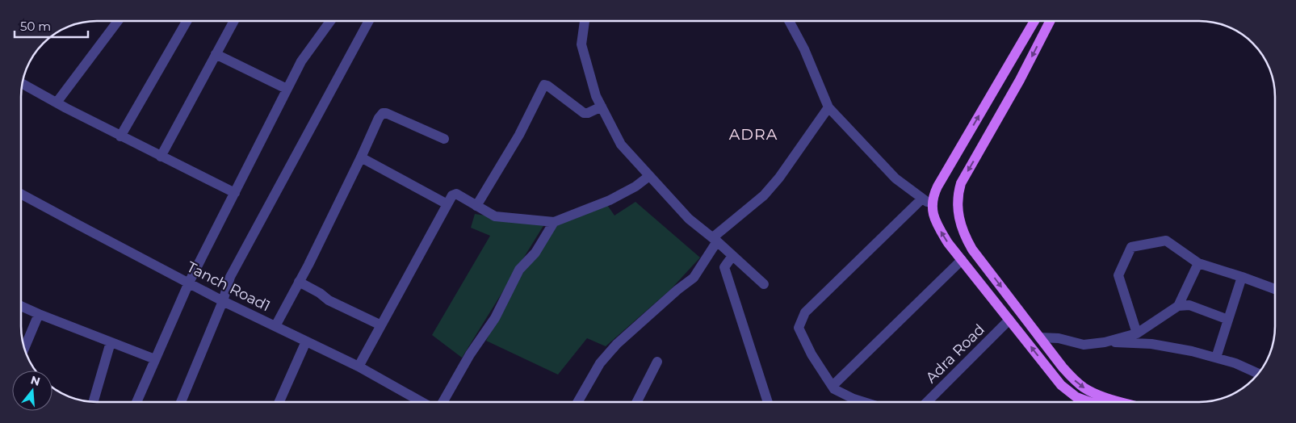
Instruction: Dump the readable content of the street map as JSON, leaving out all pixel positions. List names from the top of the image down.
{
  "streets": {
    "street": ["Tanch Road1", "Adra Road"]
  },
  "districts": ["ADRA"],
  "scale_bar": "50 m",
  "north": "top"
}
